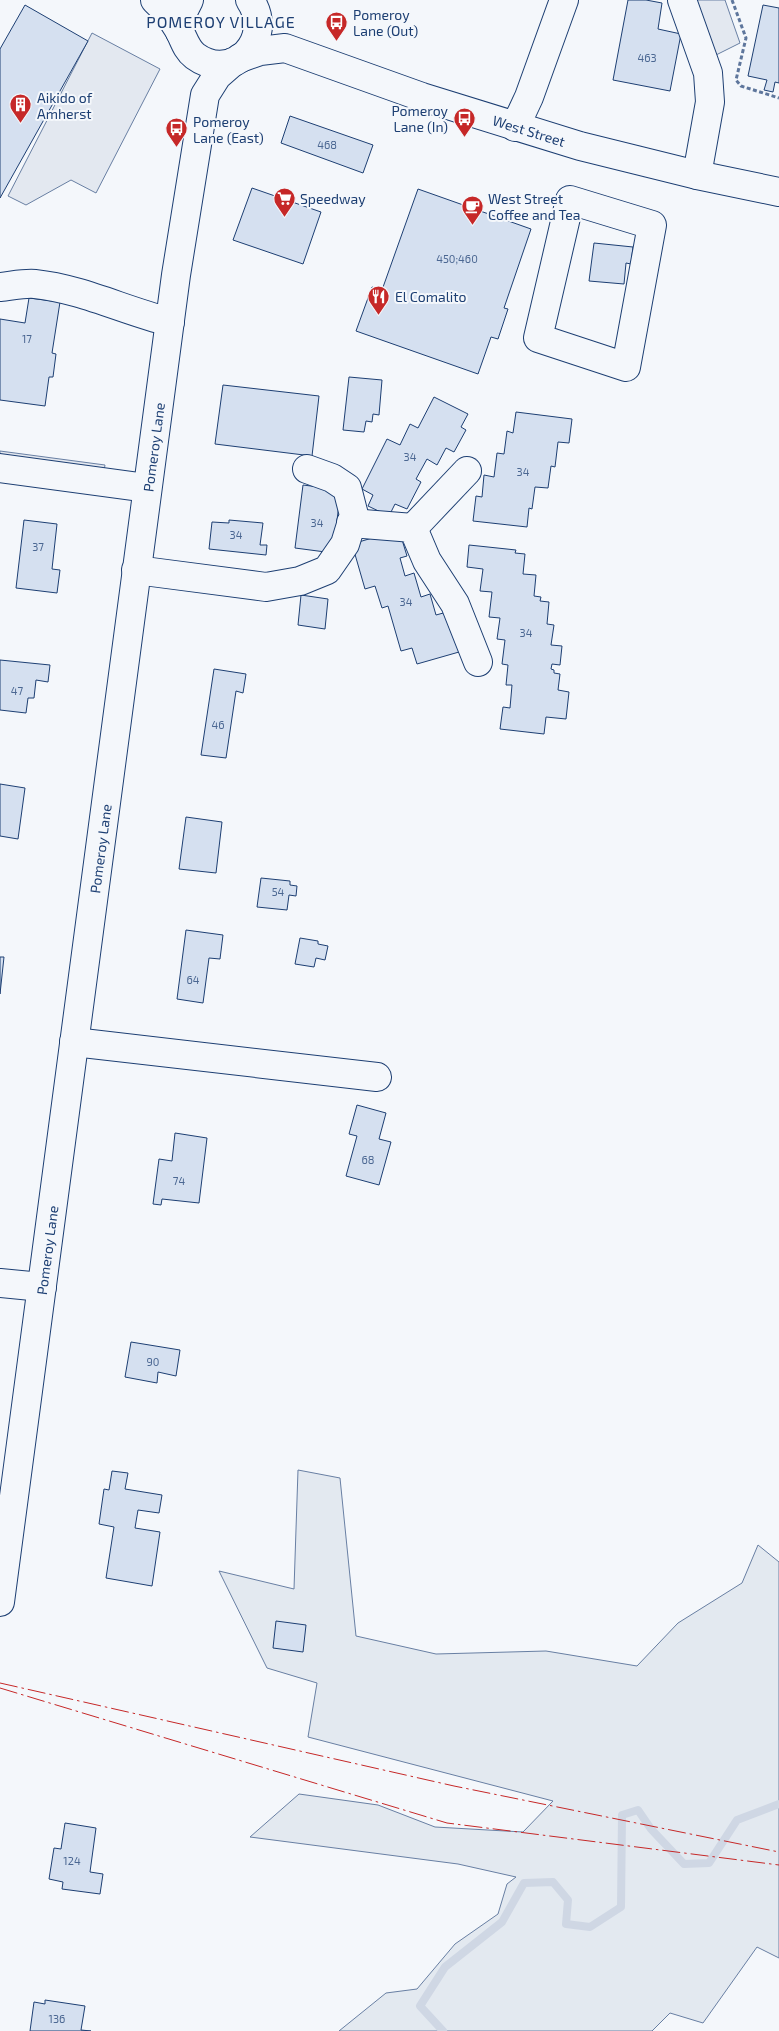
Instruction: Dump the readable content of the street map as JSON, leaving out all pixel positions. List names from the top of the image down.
{
  "streets": {
    "street": ["West Street", "Pomeroy Lane"]
  },
  "crossings": [
    ["West Street", "Pomeroy Lane"]
  ],
  "districts": ["POMEROY VILLAGE"],
  "places": {
    "bus stop": ["Pomeroy Lane (Out)", "Pomeroy Lane (In)", "Pomeroy Lane (East)"],
    "building": ["Aikido of Amherst"],
    "supermarket": ["Speedway"],
    "cafe": ["West Street Coffee and Tea"],
    "restaurant": ["El Comalito"]
  },
  "house_numbers": [
    "463",
    "468",
    "450;460",
    "17",
    "34",
    "34",
    "34",
    "34",
    "37",
    "34",
    "34",
    "47",
    "46",
    "54",
    "64",
    "68",
    "74",
    "90",
    "124",
    "136"
  ]
}
